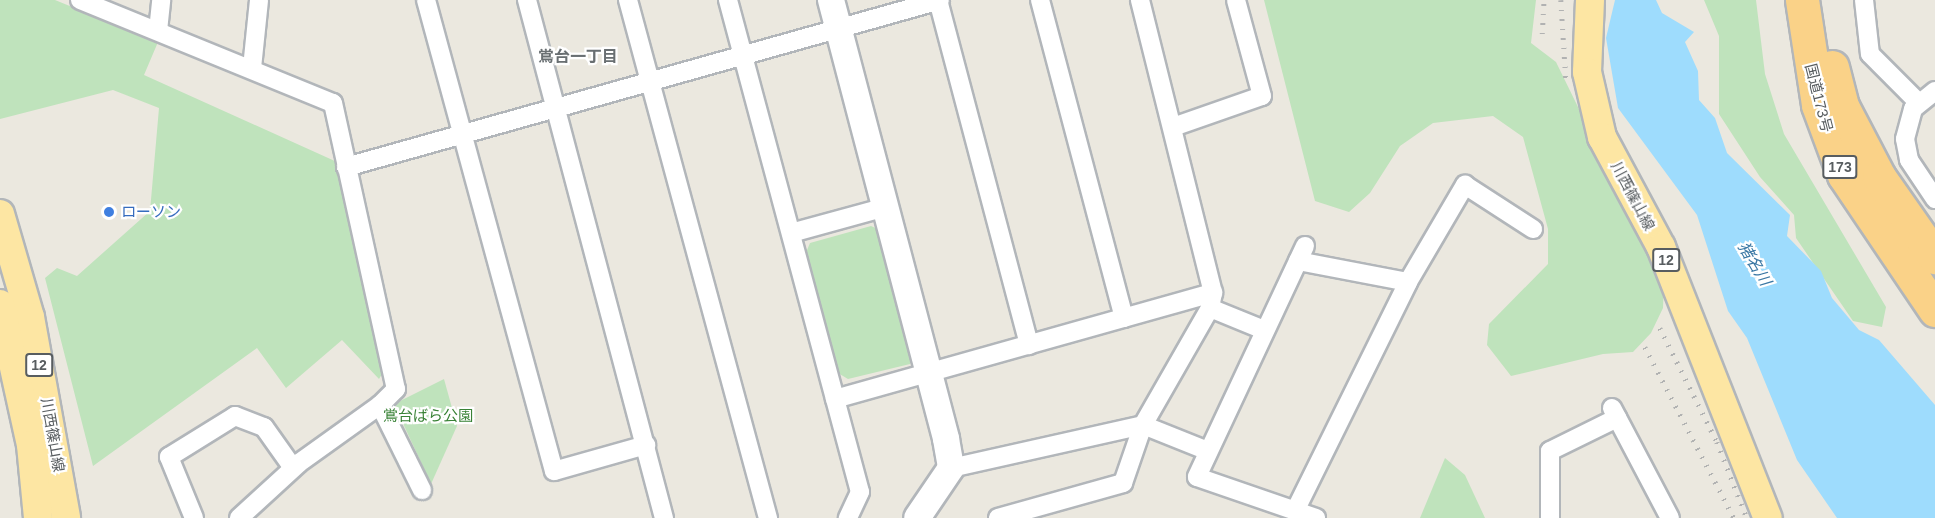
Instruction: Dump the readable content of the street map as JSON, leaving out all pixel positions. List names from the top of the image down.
{
  "streets": {
    "highway": ["国道173号", "173"],
    "main road": ["川西篠山線", "12"]
  },
  "districts": ["鴬台一丁目"],
  "water": ["猪名川"],
  "parks": ["鴬台ばら公園"],
  "places": ["ローソン"]
}
